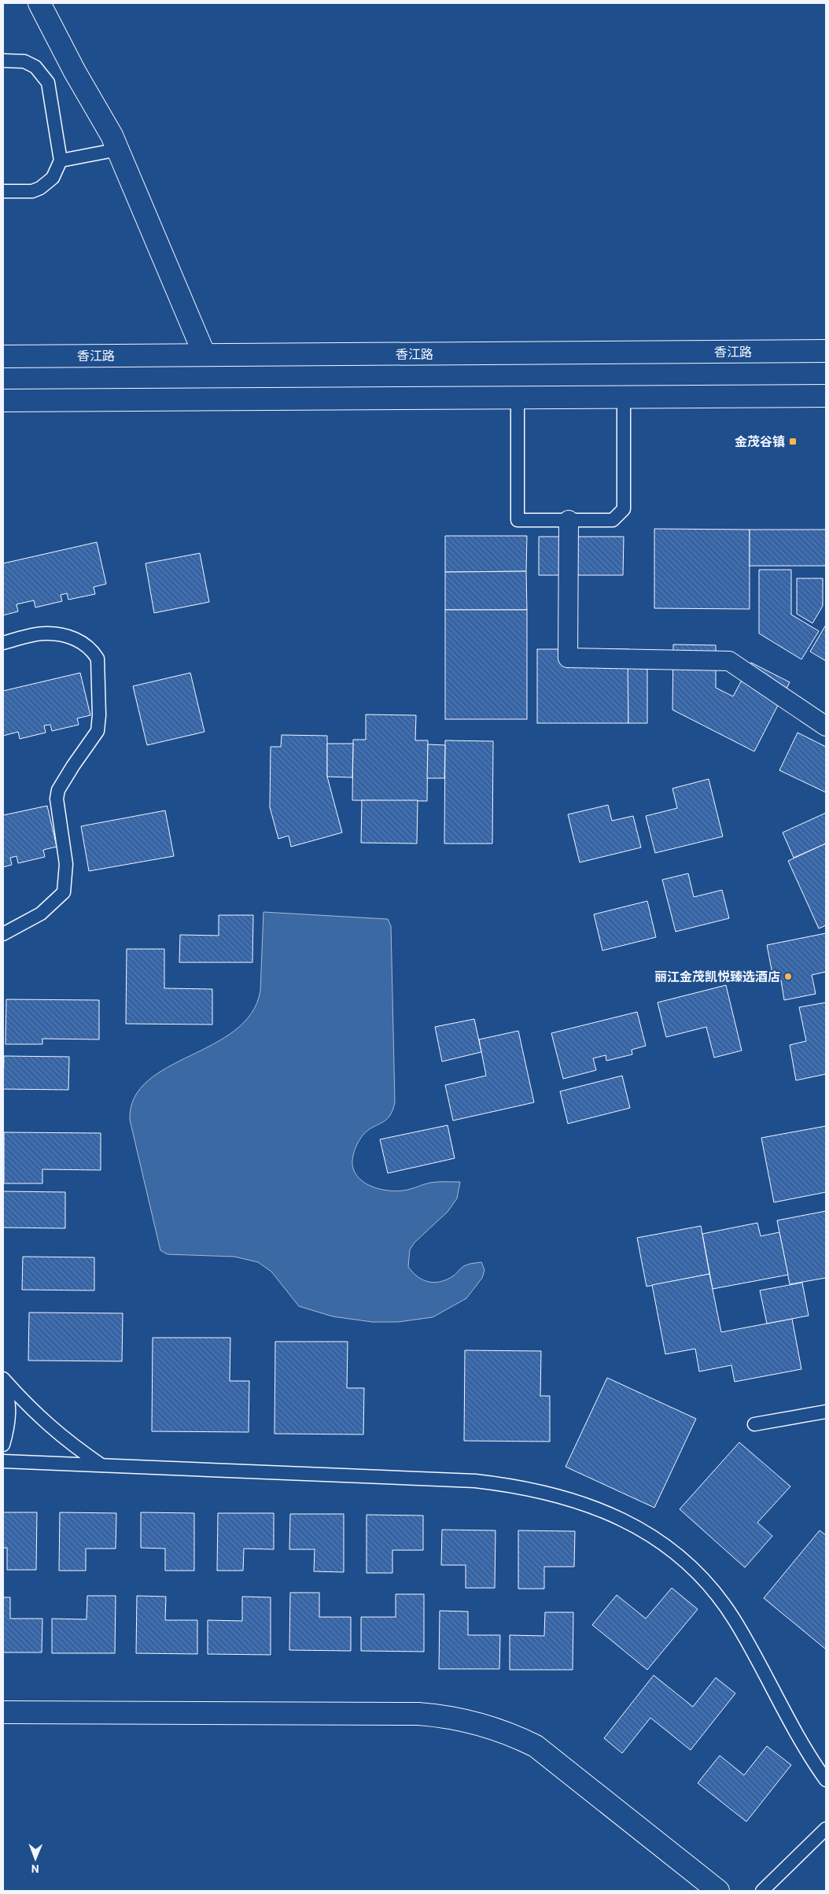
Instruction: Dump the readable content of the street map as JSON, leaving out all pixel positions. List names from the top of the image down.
{
  "streets": {
    "main road": ["香江路"]
  },
  "places": {
    "transit": ["金茂谷镇"],
    "other": ["丽江金茂凯悦臻选酒店"]
  },
  "north": "bottom"
}
